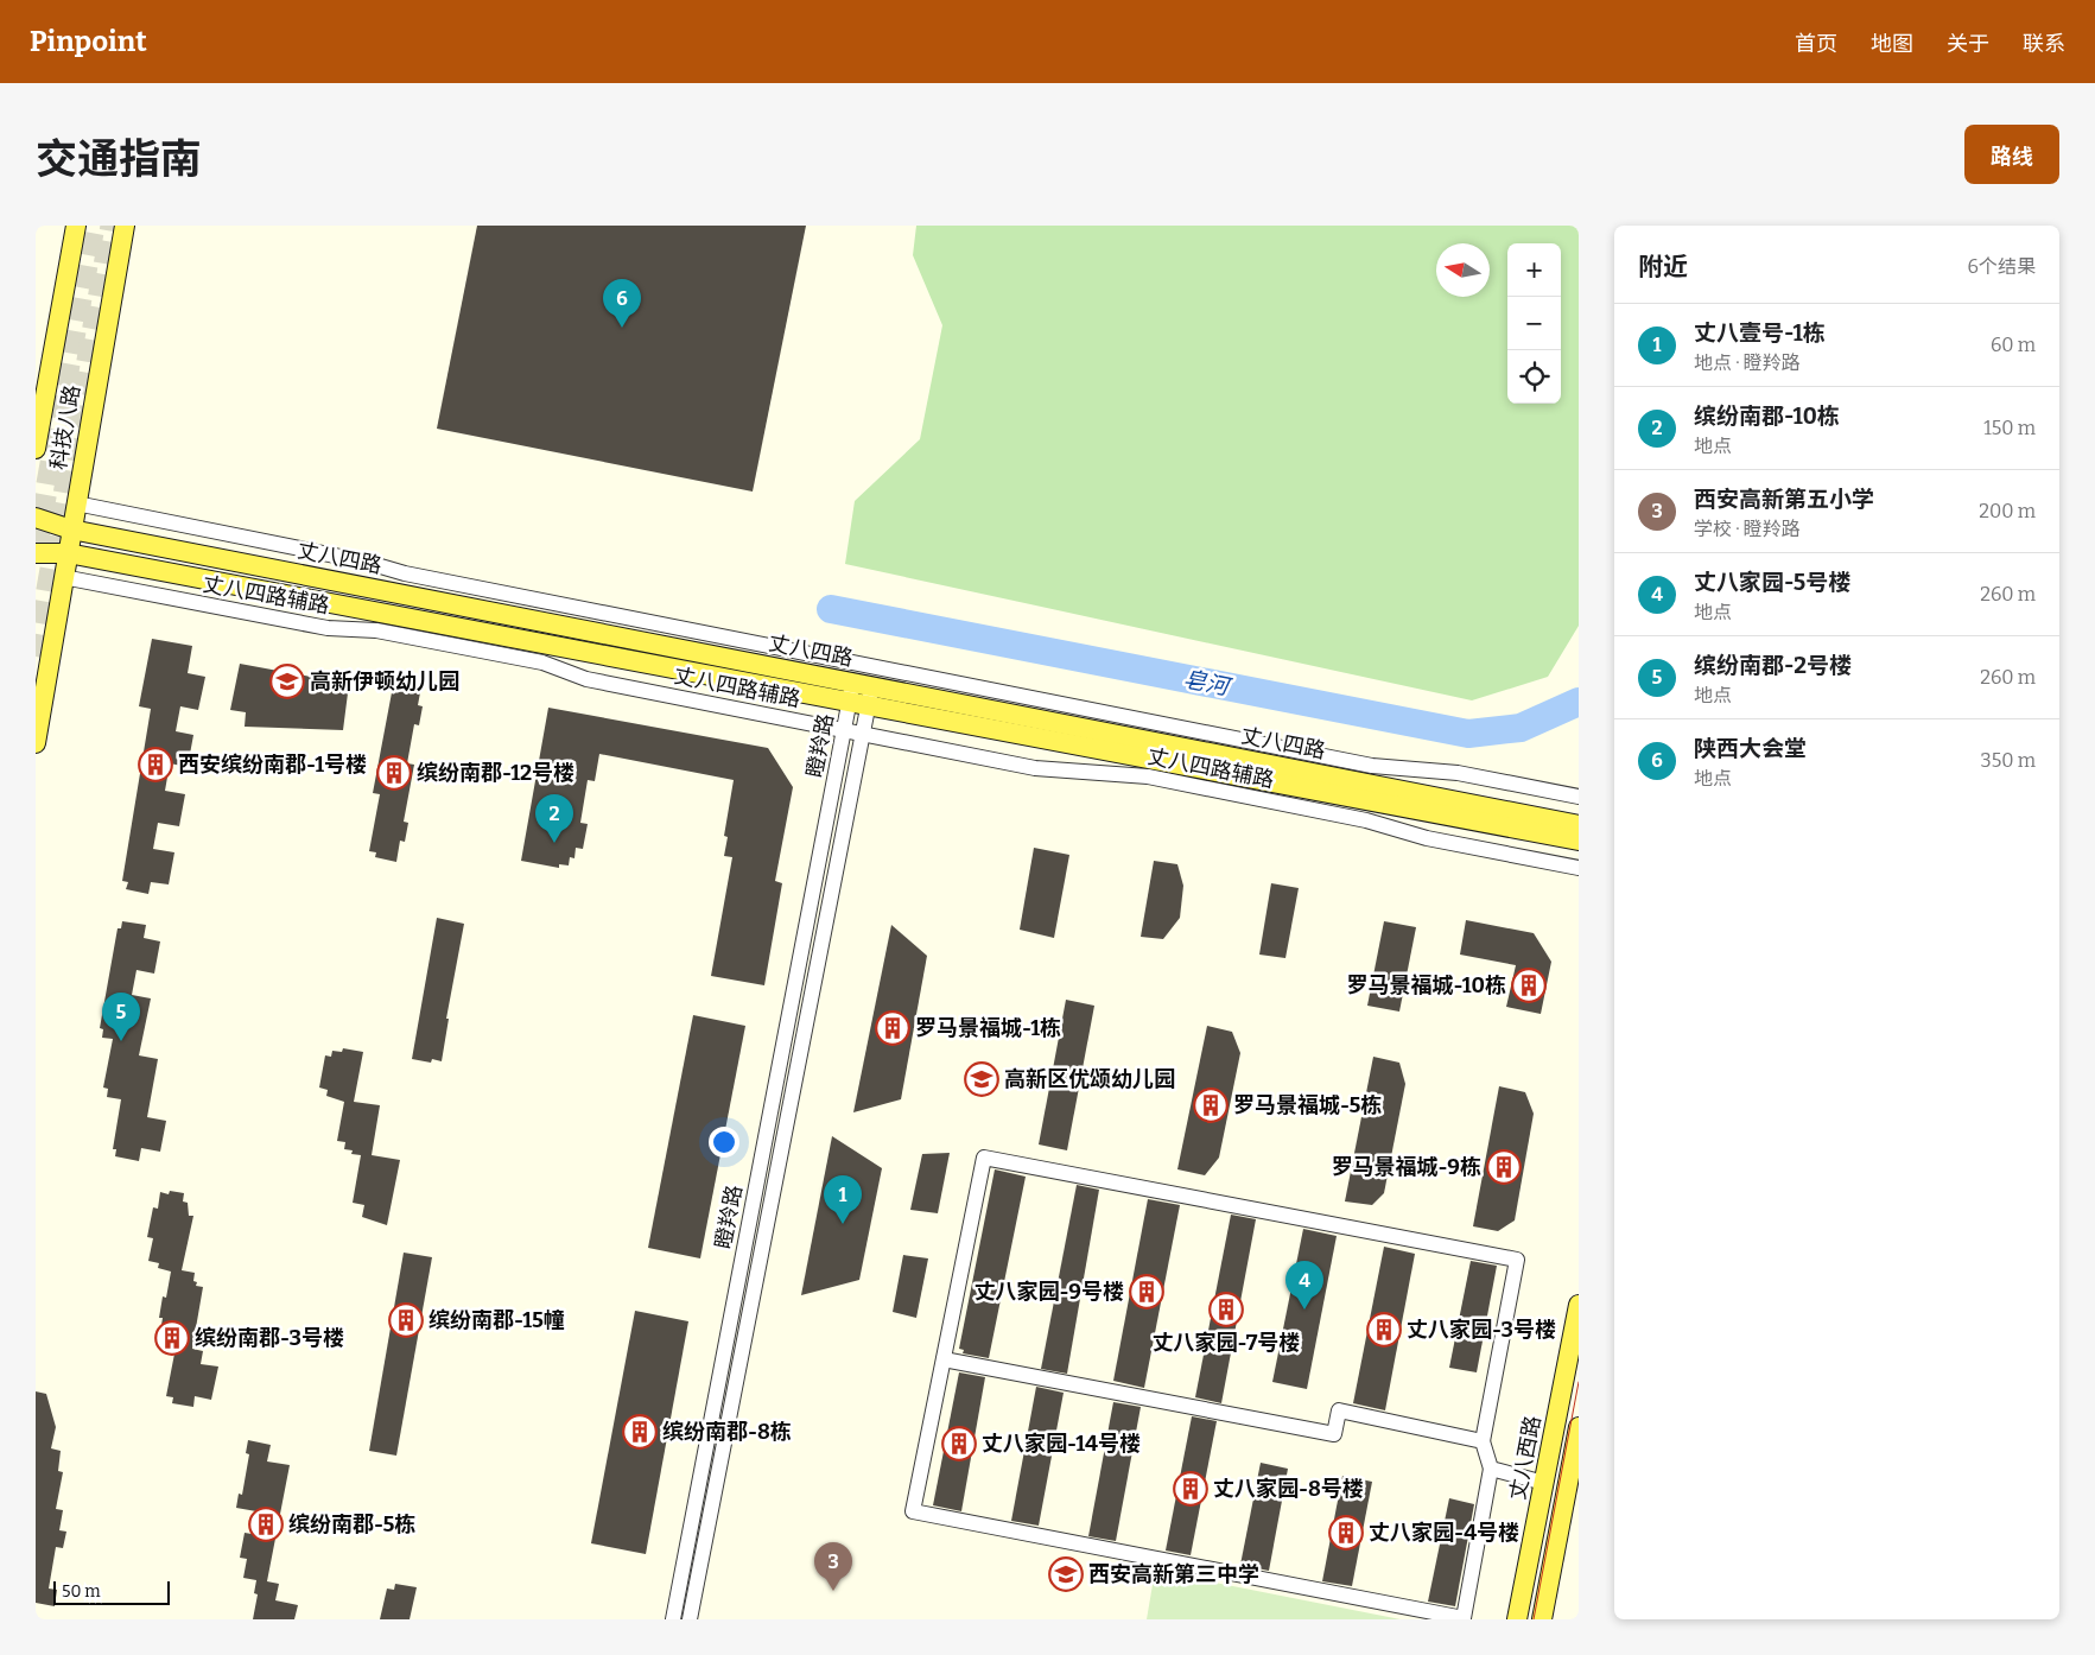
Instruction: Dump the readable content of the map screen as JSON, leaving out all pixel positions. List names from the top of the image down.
{
  "streets": {
    "main road": ["科技八路", "丈八四路", "丈八西路"],
    "street": ["丈八四路辅路", "瞪羚路"]
  },
  "crossings": [
    ["科技八路", "丈八四路"],
    ["科技八路", "丈八四路辅路"],
    ["丈八四路", "瞪羚路"],
    ["丈八四路辅路", "瞪羚路"]
  ],
  "water": ["皂河"],
  "places": {
    "school or university": ["高新伊顿幼儿园", "高新区优颂幼儿园", "西安高新第三中学"],
    "building": [
      "西安缤纷南郡-1号楼",
      "缤纷南郡-12号楼",
      "罗马景福城-10栋",
      "罗马景福城-1栋",
      "罗马景福城-5栋",
      "罗马景福城-9栋",
      "丈八家园-9号楼",
      "丈八家园-7号楼",
      "缤纷南郡-15幢",
      "丈八家园-3号楼",
      "缤纷南郡-3号楼",
      "缤纷南郡-8栋",
      "丈八家园-14号楼",
      "丈八家园-8号楼",
      "缤纷南郡-5栋",
      "丈八家园-4号楼"
    ]
  },
  "scale_bar": "50 m",
  "north": "left",
  "page": {
    "header": "Pinpoint",
    "nav": [
      "首页",
      "地图",
      "关于",
      "联系"
    ],
    "title": "交通指南",
    "buttons": "路线",
    "heading": ["附近", "6个结果"],
    "map_buttons": ["+", "−"],
    "pins": [
      "6",
      "2",
      "5",
      "1",
      "4",
      "3"
    ],
    "list": [
      {
        "mark": "1",
        "name": "丈八壹号-1栋",
        "note": "地点 · 瞪羚路",
        "value": "60 m"
      },
      {
        "mark": "2",
        "name": "缤纷南郡-10栋",
        "note": "地点",
        "value": "150 m"
      },
      {
        "mark": "3",
        "name": "西安高新第五小学",
        "note": "学校 · 瞪羚路",
        "value": "200 m"
      },
      {
        "mark": "4",
        "name": "丈八家园-5号楼",
        "note": "地点",
        "value": "260 m"
      },
      {
        "mark": "5",
        "name": "缤纷南郡-2号楼",
        "note": "地点",
        "value": "260 m"
      },
      {
        "mark": "6",
        "name": "陕西大会堂",
        "note": "地点",
        "value": "350 m"
      }
    ],
    "scale": "50 m"
  }
}
